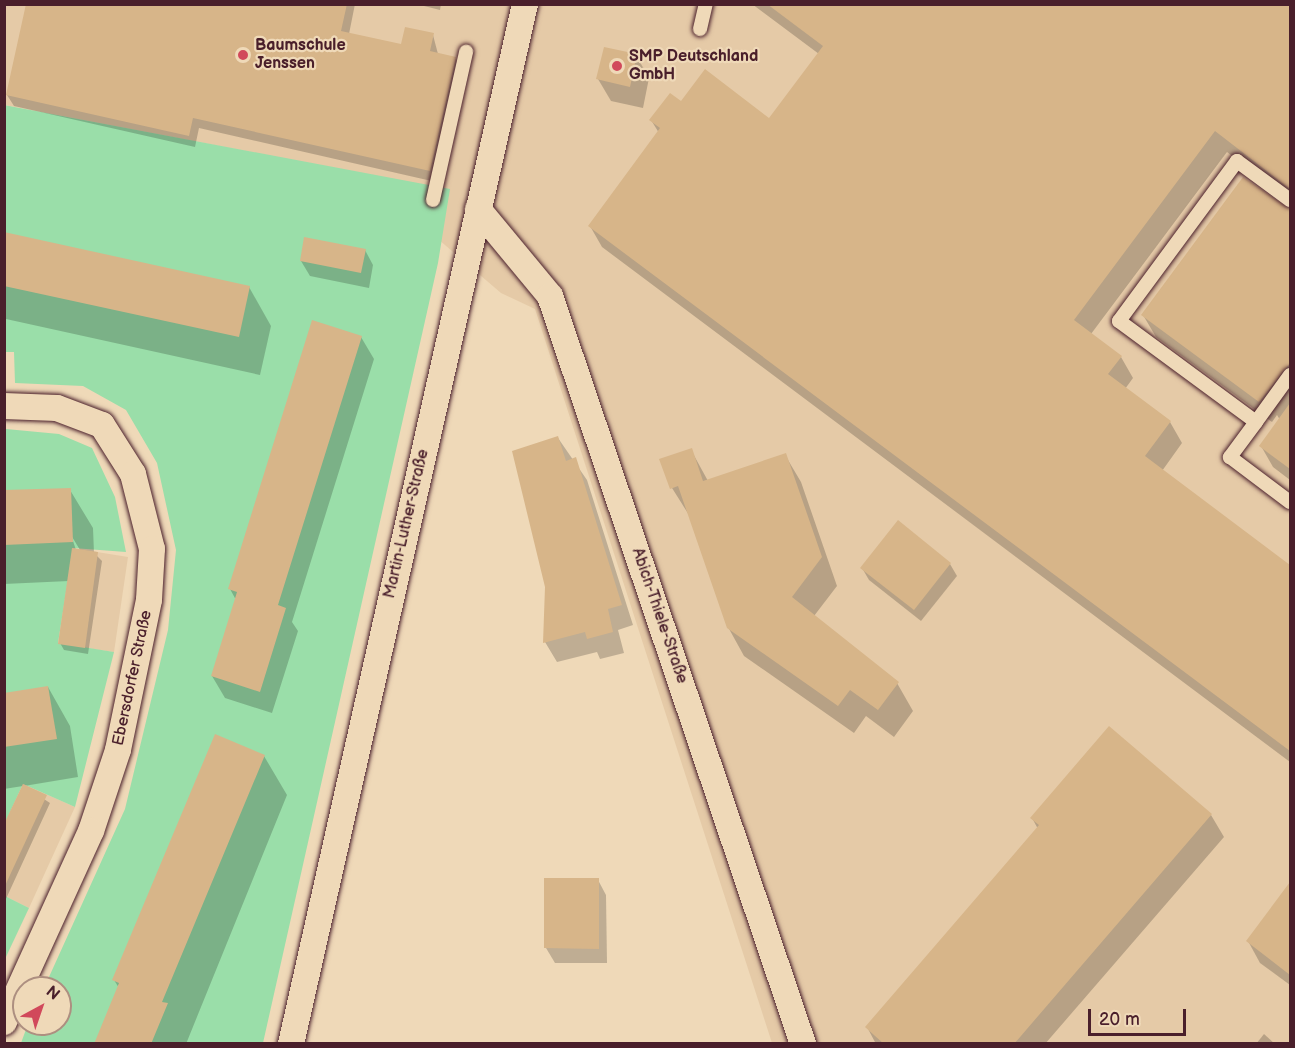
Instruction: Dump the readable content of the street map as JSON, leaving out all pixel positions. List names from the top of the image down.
{
  "streets": {
    "street": ["Martin-Luther-Straße", "Abich-Thiele-Straße", "Ebersdorfer Straße"]
  },
  "crossings": [
    ["Martin-Luther-Straße", "Abich-Thiele-Straße"]
  ],
  "places": ["Baumschule Jenssen", "SMP Deutschland GmbH"],
  "scale_bar": "20 m",
  "north": "top right"
}
